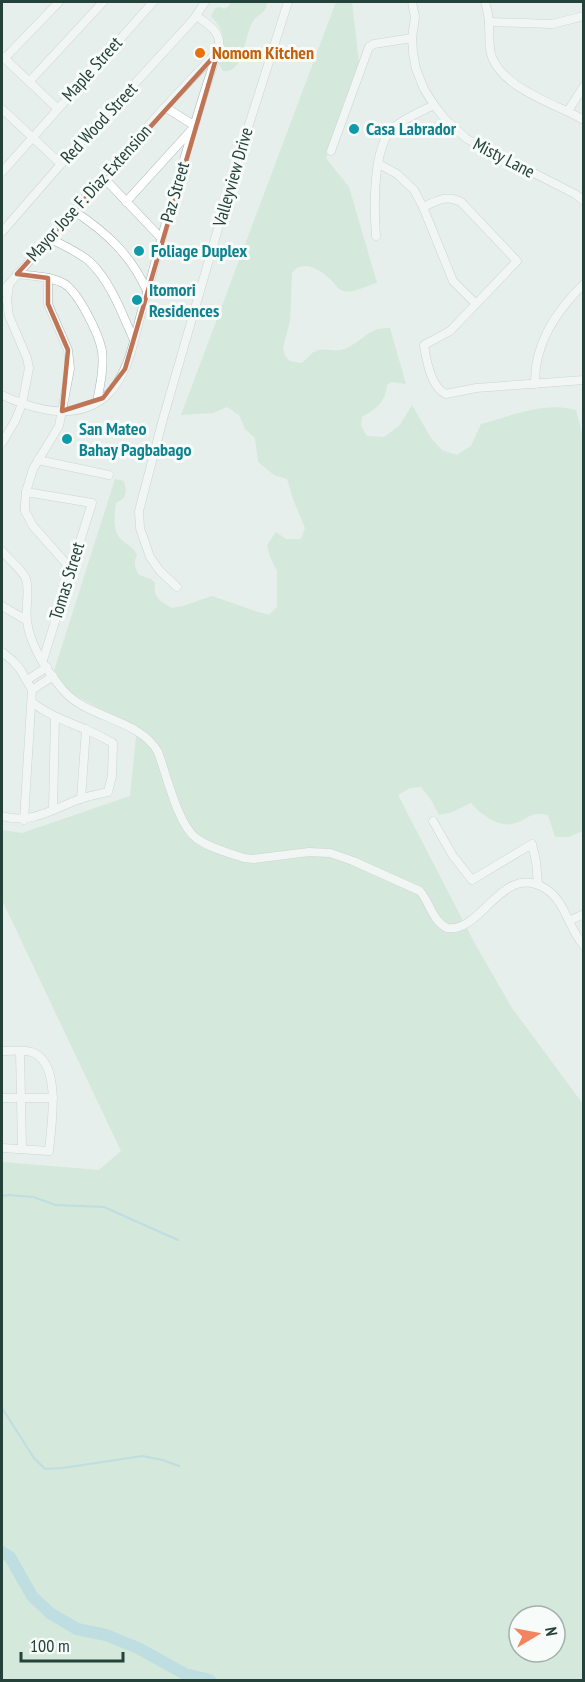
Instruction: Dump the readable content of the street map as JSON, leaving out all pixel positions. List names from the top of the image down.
{
  "streets": {
    "street": [
      "Maple Street",
      "Red Wood Street",
      "Misty Lane",
      "Valleyview Drive",
      "Paz Street",
      "Mayor Jose F. Diaz Extension",
      "Tomas Street"
    ]
  },
  "crossings": [
    ["Paz Street", "Mayor Jose F. Diaz Extension"]
  ],
  "places": [
    "Nomom Kitchen",
    "Casa Labrador",
    "Foliage Duplex",
    "Itomori Residences",
    "San Mateo Bahay Pagbabago"
  ],
  "scale_bar": "100 m",
  "north": "right"
}
